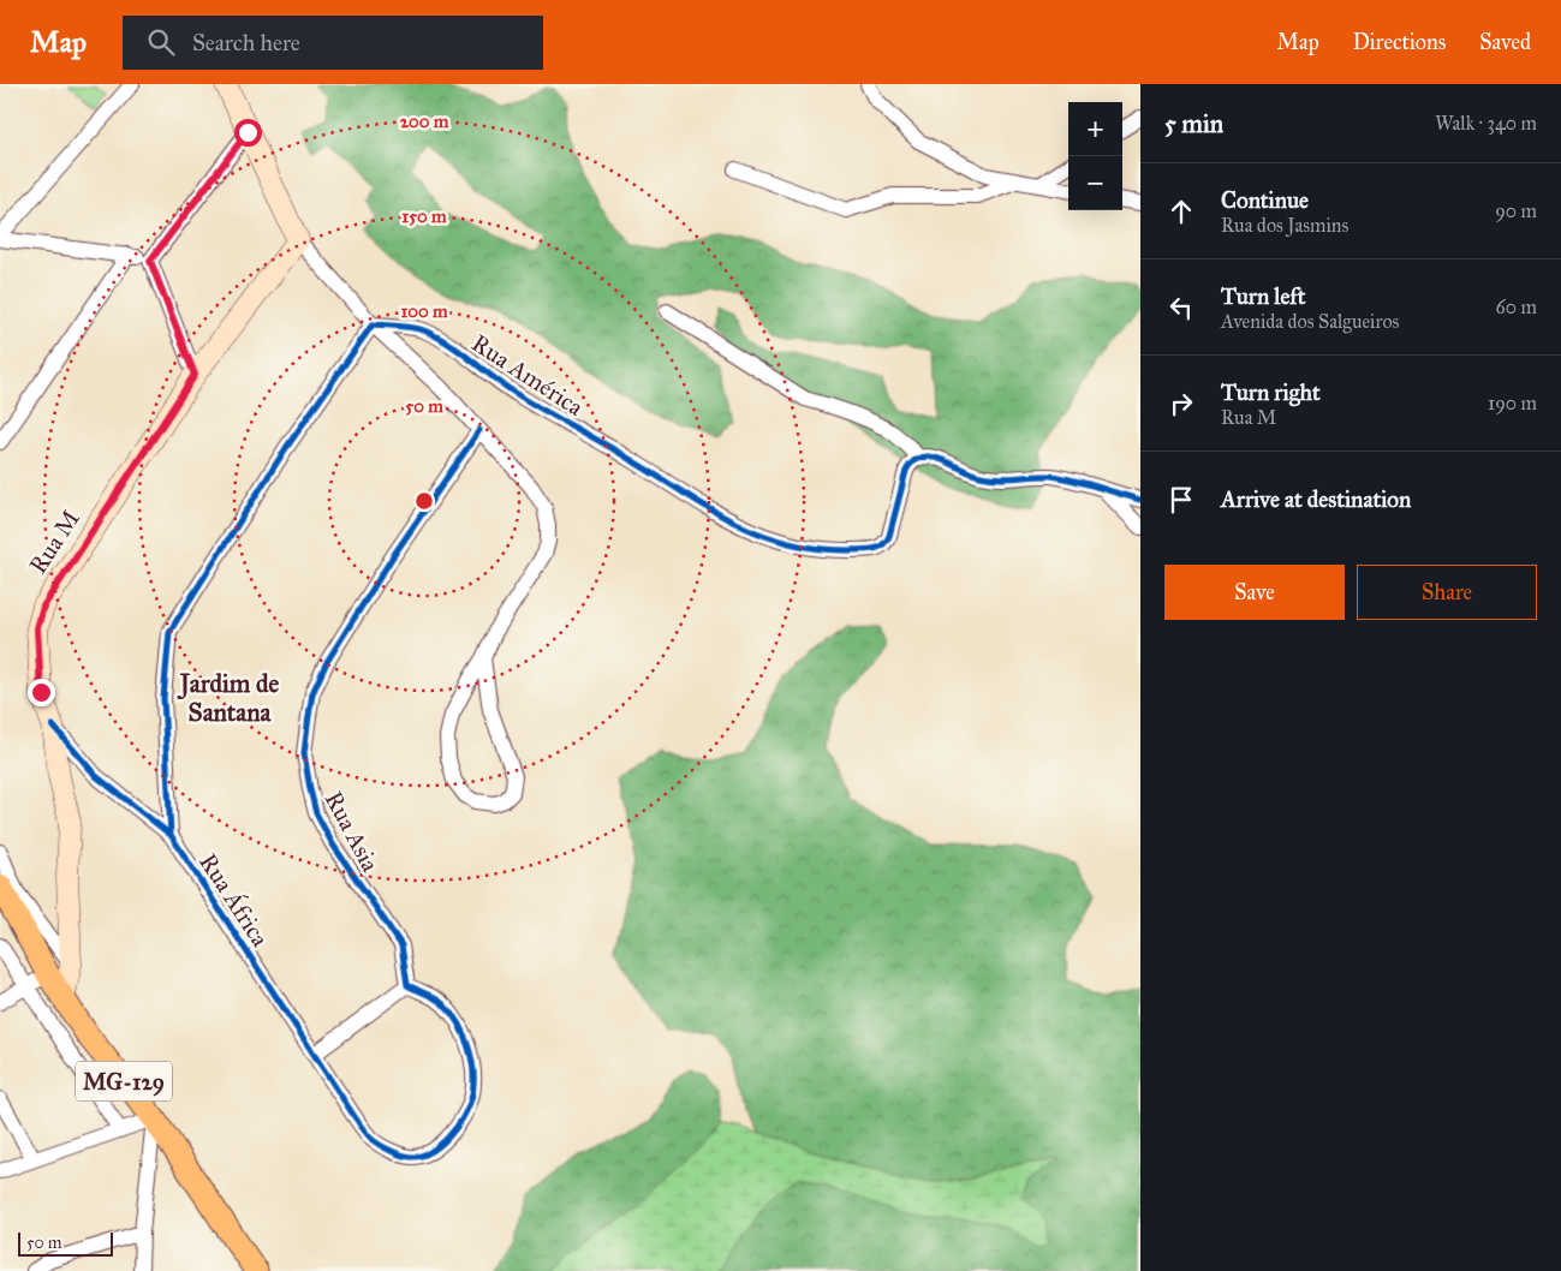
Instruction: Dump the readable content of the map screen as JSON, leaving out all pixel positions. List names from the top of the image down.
{
  "streets": {
    "main road": ["MG-129"],
    "street": [
      "Rua América",
      "Rua M",
      "Rua Asia",
      "Rua África"
    ]
  },
  "crossings": [
    ["Rua M", "Rua África"],
    ["Rua M", "MG-129"],
    ["Rua Asia", "Rua África"]
  ],
  "districts": ["Jardim de Santana"],
  "scale_bar": "50 m",
  "page": {
    "header": "Map",
    "search": "Search here",
    "nav": ["Map", "Directions", "Saved"],
    "heading": ["5 min", "Walk · 340 m"],
    "map_buttons": ["+", "−"],
    "list": [
      ["Continue", "Rua dos Jasmins", "90 m"],
      ["Turn left", "Avenida dos Salgueiros", "60 m"],
      ["Turn right", "Rua M", "190 m"],
      "Arrive at destination"
    ],
    "buttons": ["Save", "Share"],
    "scale": "50 m"
  },
  "rings": [
    "200 m",
    "150 m",
    "100 m",
    "50 m"
  ]
}
